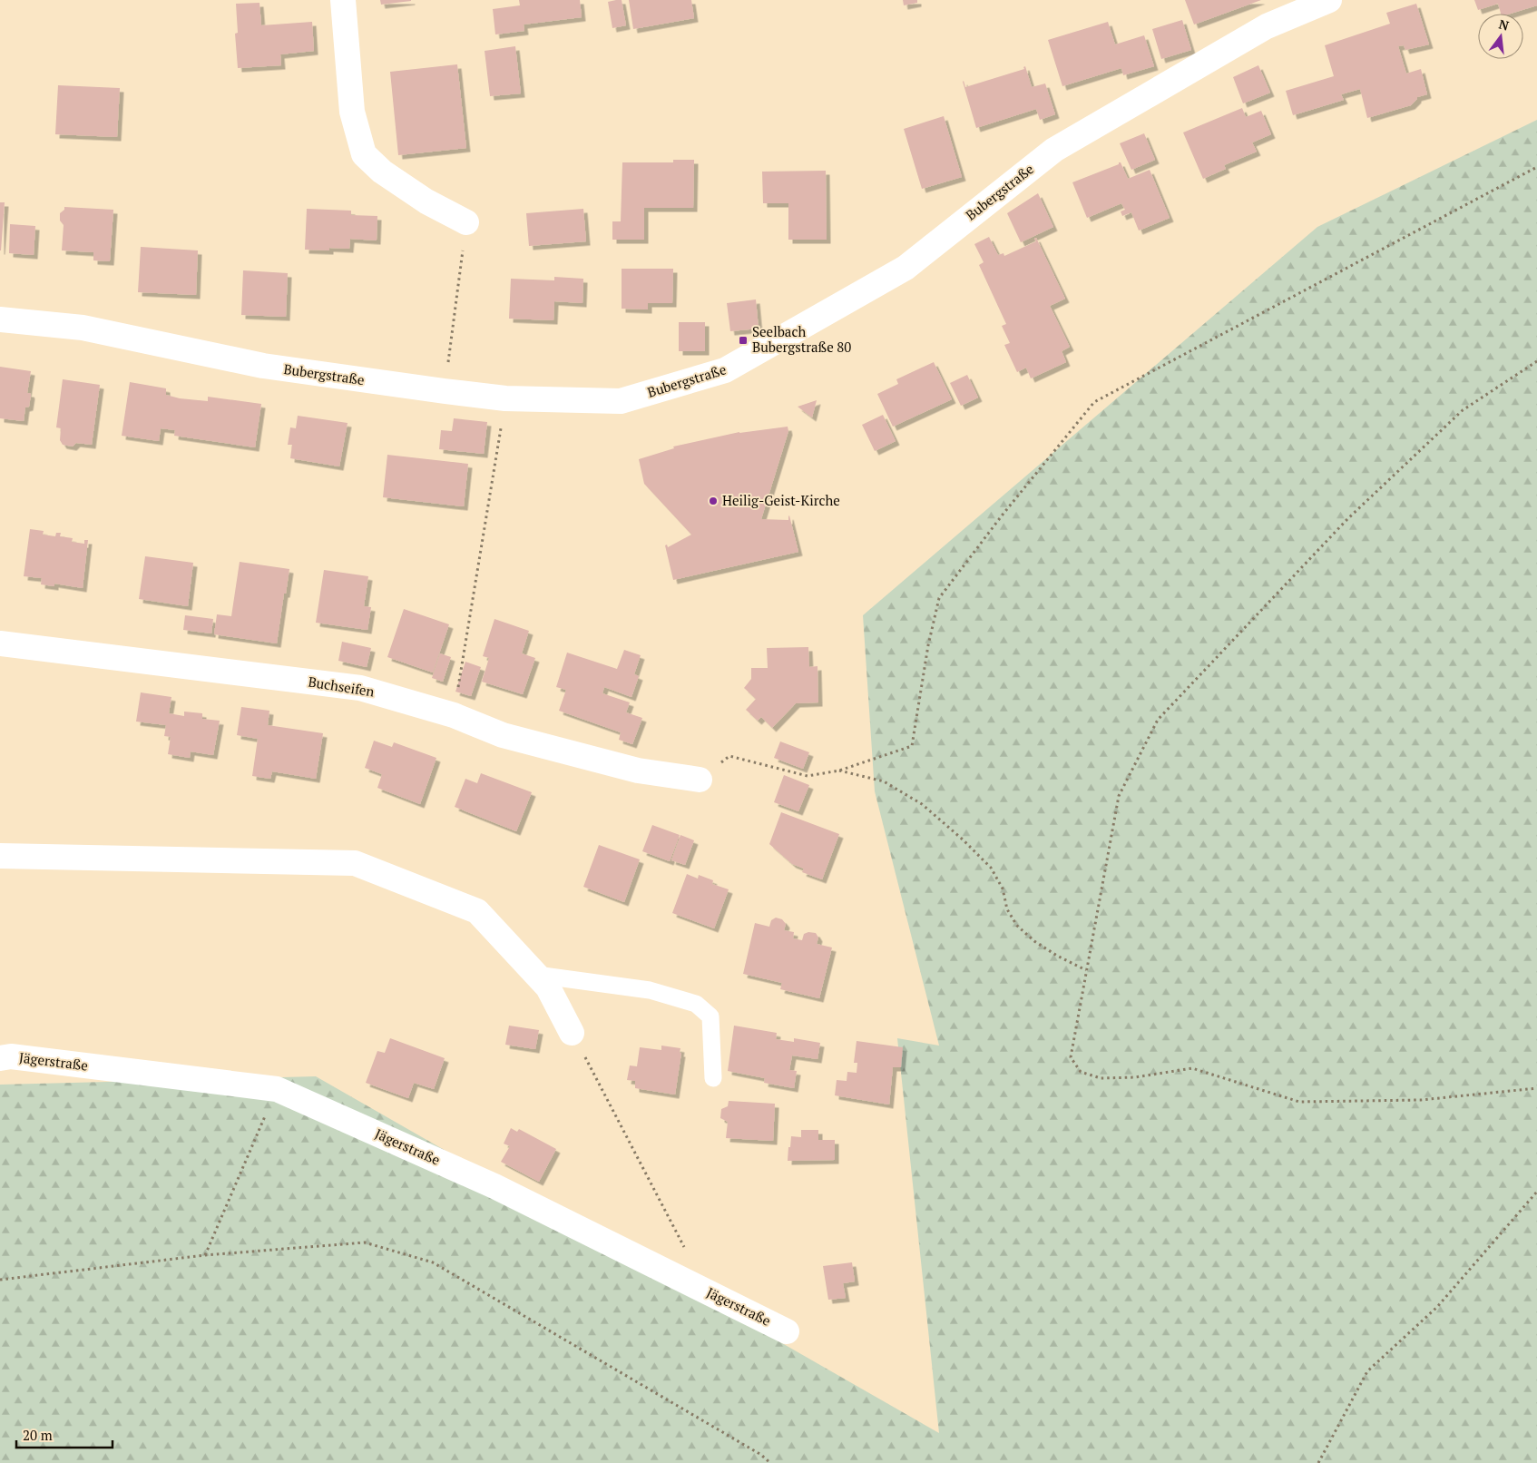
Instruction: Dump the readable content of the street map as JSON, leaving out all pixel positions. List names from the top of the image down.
{
  "streets": {
    "street": ["Bubergstraße", "Buchseifen", "Jägerstraße"]
  },
  "places": {
    "transit": ["Seelbach Bubergstraße 80"],
    "other": ["Heilig-Geist-Kirche"]
  },
  "scale_bar": "20 m",
  "north": "top"
}
